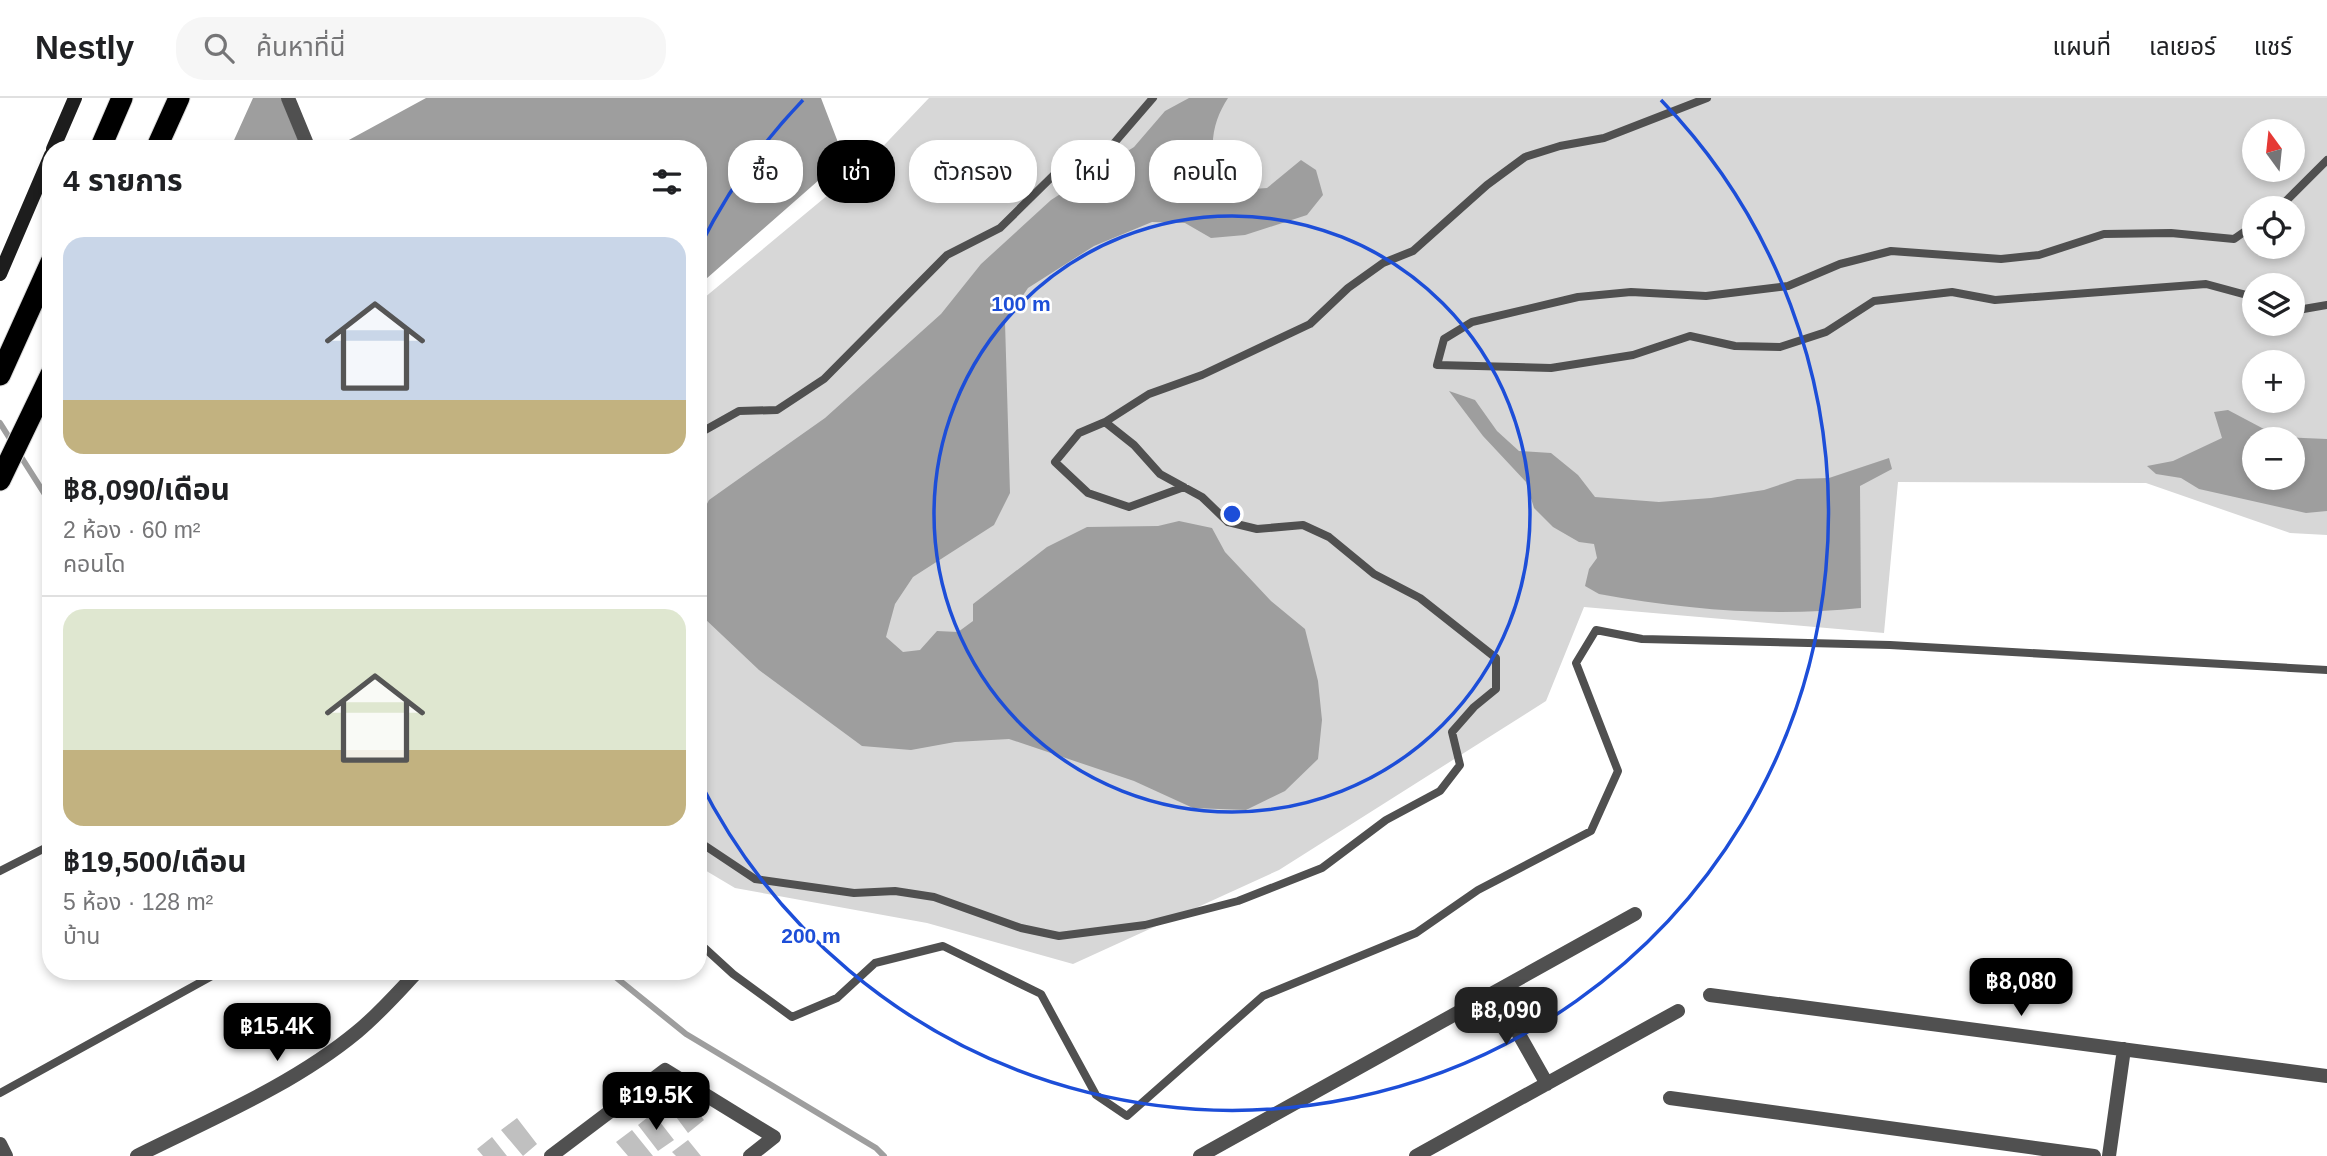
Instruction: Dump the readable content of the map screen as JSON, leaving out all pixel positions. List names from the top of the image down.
{
  "north": "top",
  "page": {
    "header": "Nestly",
    "search": "ค้นหาที่นี่",
    "nav": ["แผนที่", "เลเยอร์", "แชร์"],
    "map_buttons": ["+", "−"],
    "chip": [
      "ซื้อ",
      "เช่า",
      "ตัวกรอง",
      "ใหม่",
      "คอนโด"
    ],
    "heading": "4 รายการ",
    "list": [
      {
        "name": "฿8,090/เดือน",
        "note": "2 ห้อง · 60 m² · คอนโด"
      },
      {
        "name": "฿19,500/เดือน",
        "note": "5 ห้อง · 128 m² · บ้าน"
      }
    ],
    "price": [
      "฿8,080",
      "฿8,090",
      "฿15.4K",
      "฿19.5K"
    ]
  },
  "rings": ["100 m", "200 m"]
}
